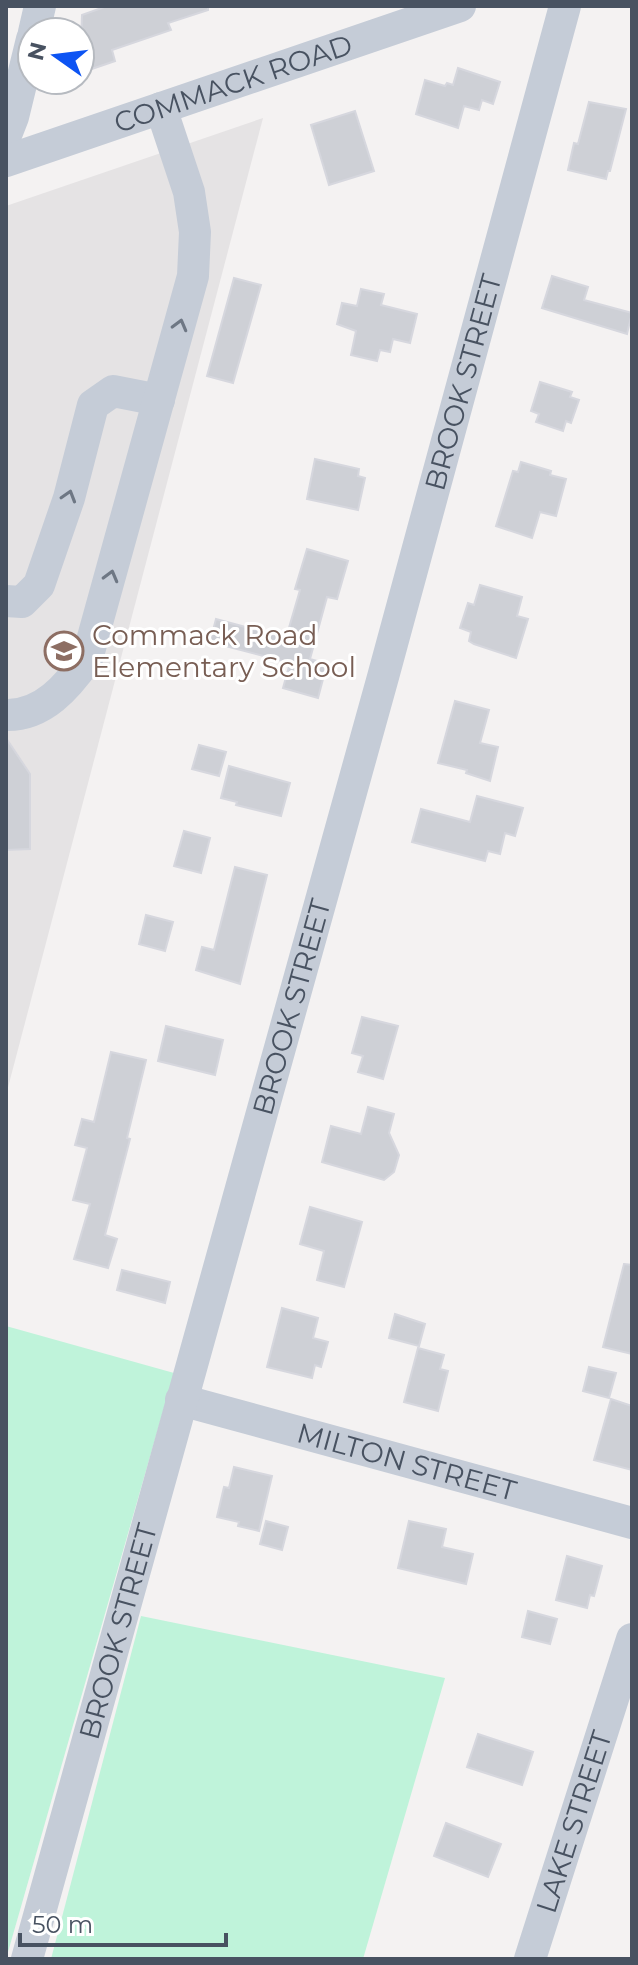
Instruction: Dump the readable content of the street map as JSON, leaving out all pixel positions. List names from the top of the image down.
{
  "streets": {
    "street": [
      "COMMACK ROAD",
      "BROOK STREET",
      "MILTON STREET",
      "LAKE STREET"
    ]
  },
  "crossings": [
    ["BROOK STREET", "MILTON STREET"]
  ],
  "places": {
    "school or university": ["Commack Road Elementary School"]
  },
  "scale_bar": "50 m",
  "north": "left"
}
